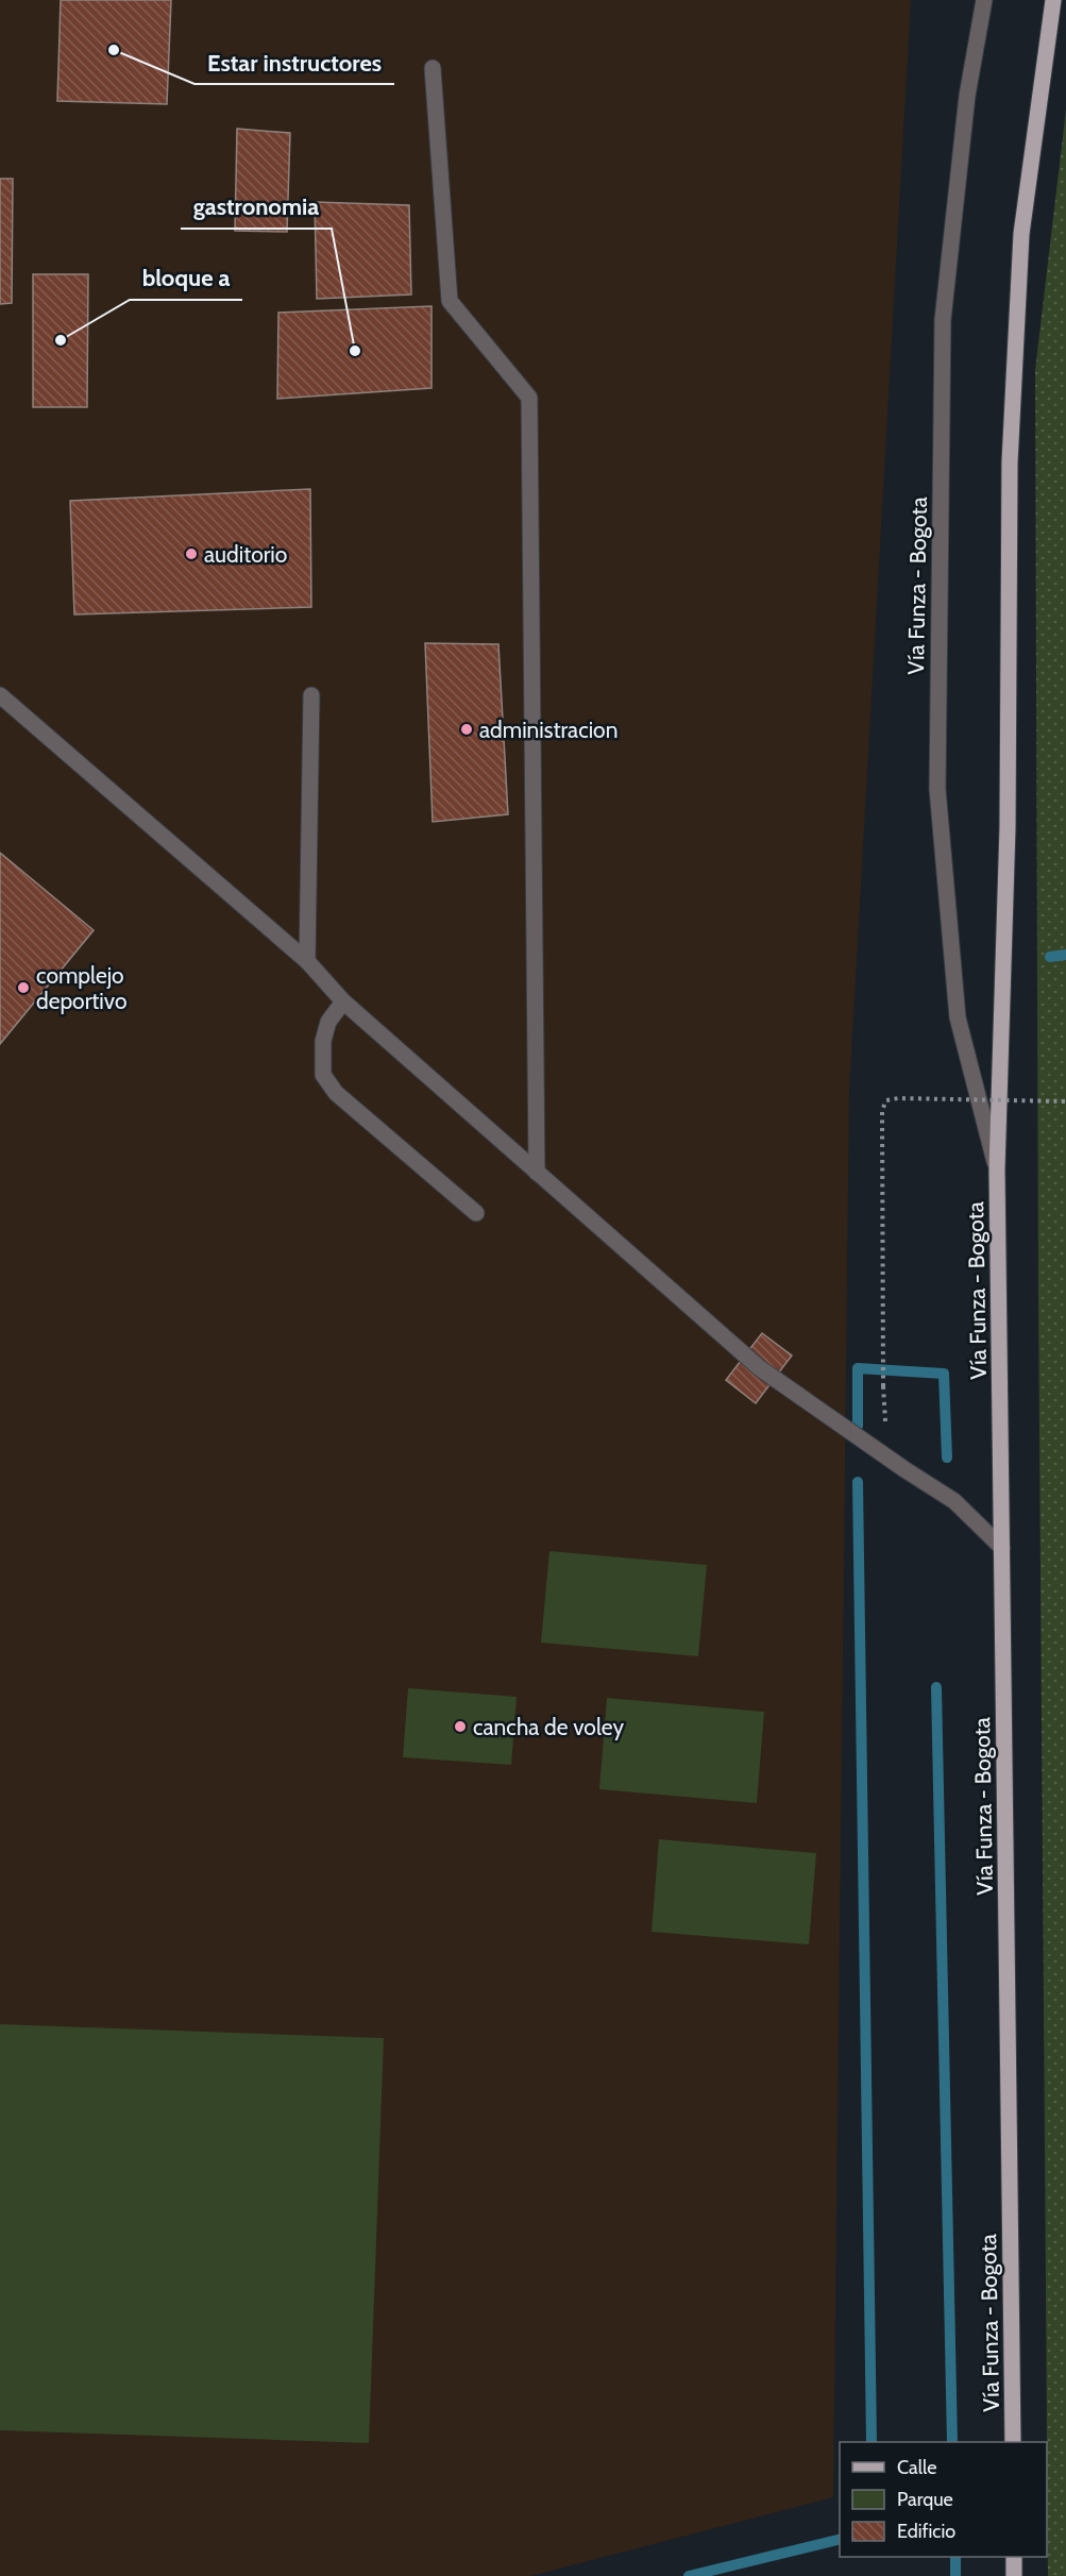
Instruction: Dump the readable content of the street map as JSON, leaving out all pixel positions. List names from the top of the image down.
{
  "streets": {
    "main road": ["Vía Funza - Bogota"]
  },
  "places": [
    "Estar instructores",
    "bloque a",
    "gastronomia",
    "auditorio",
    "administracion",
    "complejo deportivo",
    "cancha de voley"
  ],
  "legend": ["Calle", "Parque", "Edificio"]
}
